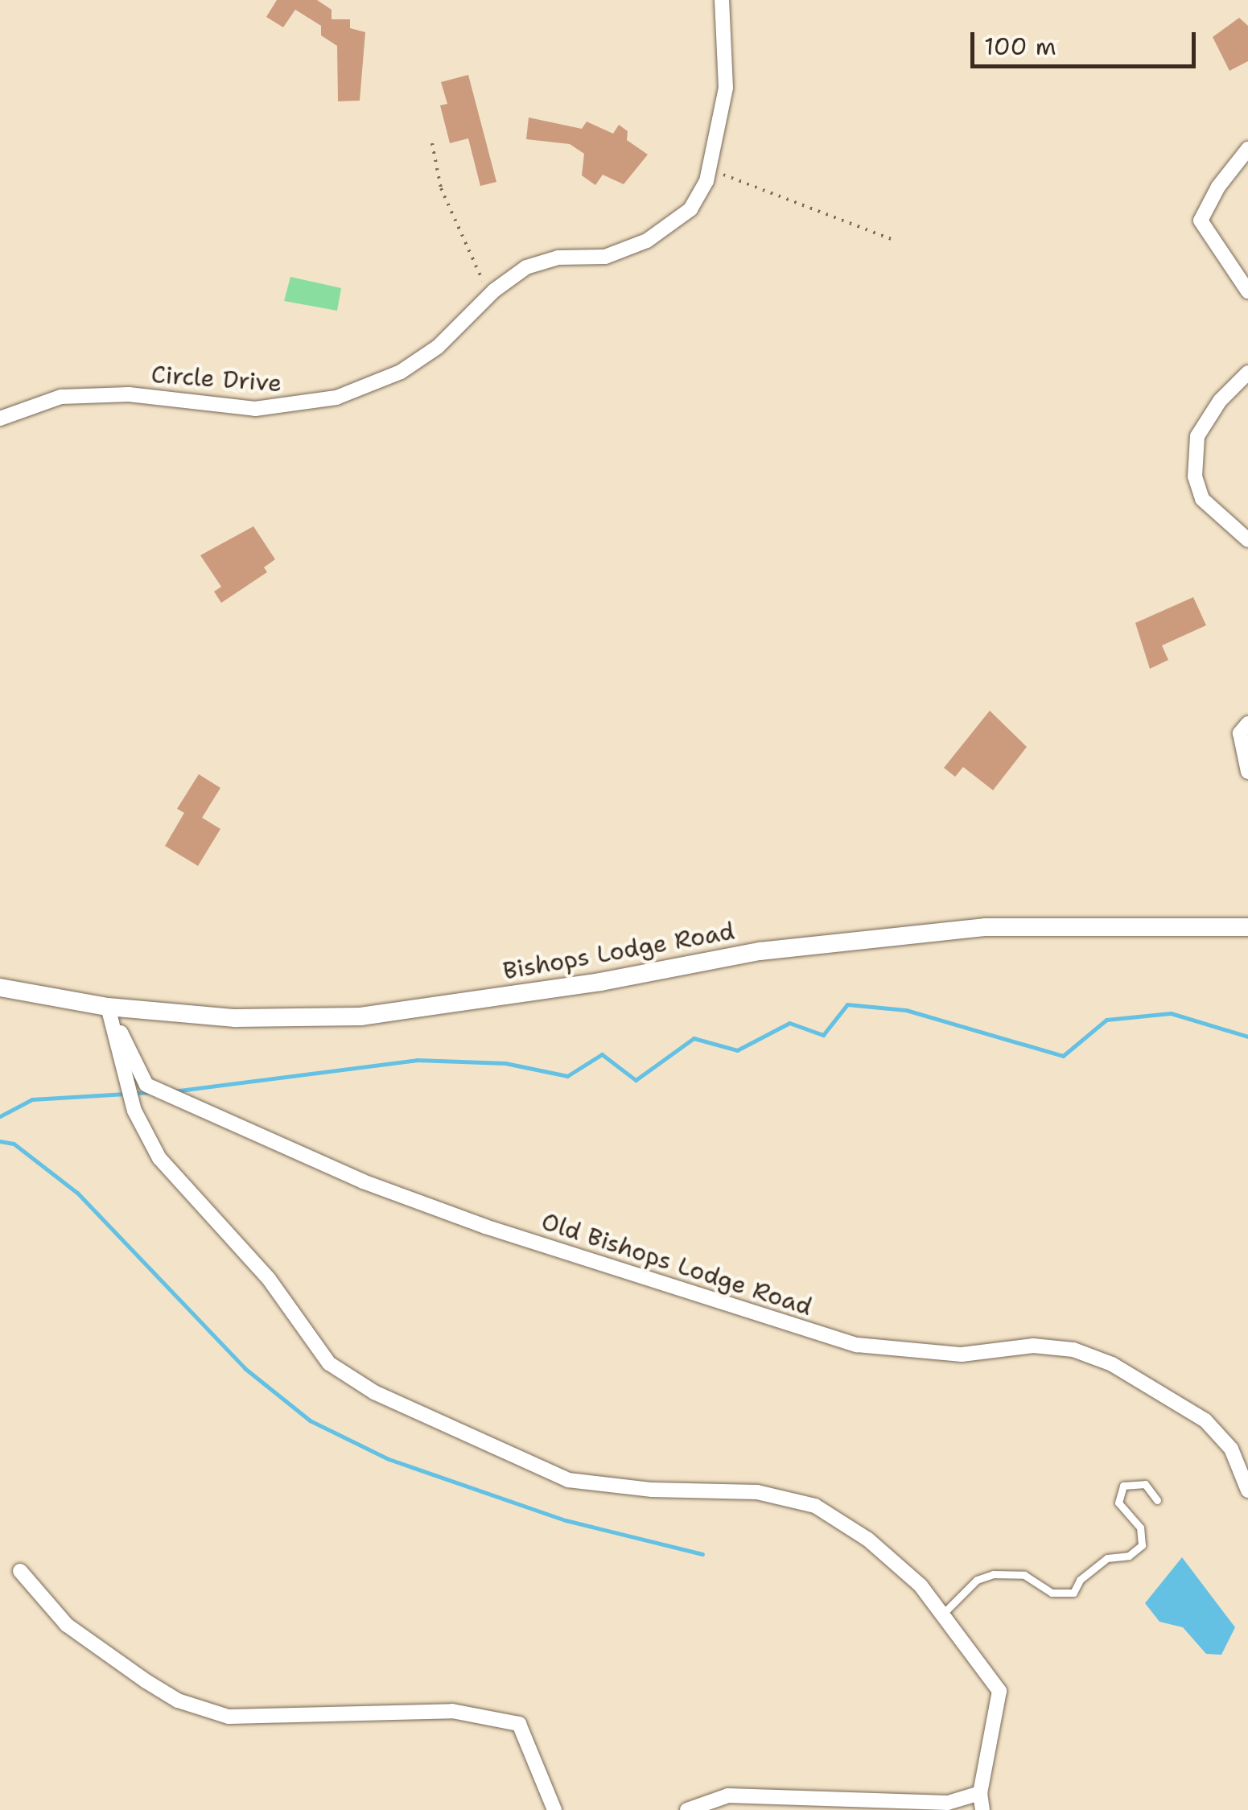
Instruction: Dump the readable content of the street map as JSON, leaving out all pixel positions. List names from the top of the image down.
{
  "streets": {
    "street": ["Circle Drive", "Bishops Lodge Road", "Old Bishops Lodge Road"]
  },
  "crossings": [
    ["Bishops Lodge Road", "Old Bishops Lodge Road"]
  ],
  "scale_bar": "100 m"
}
